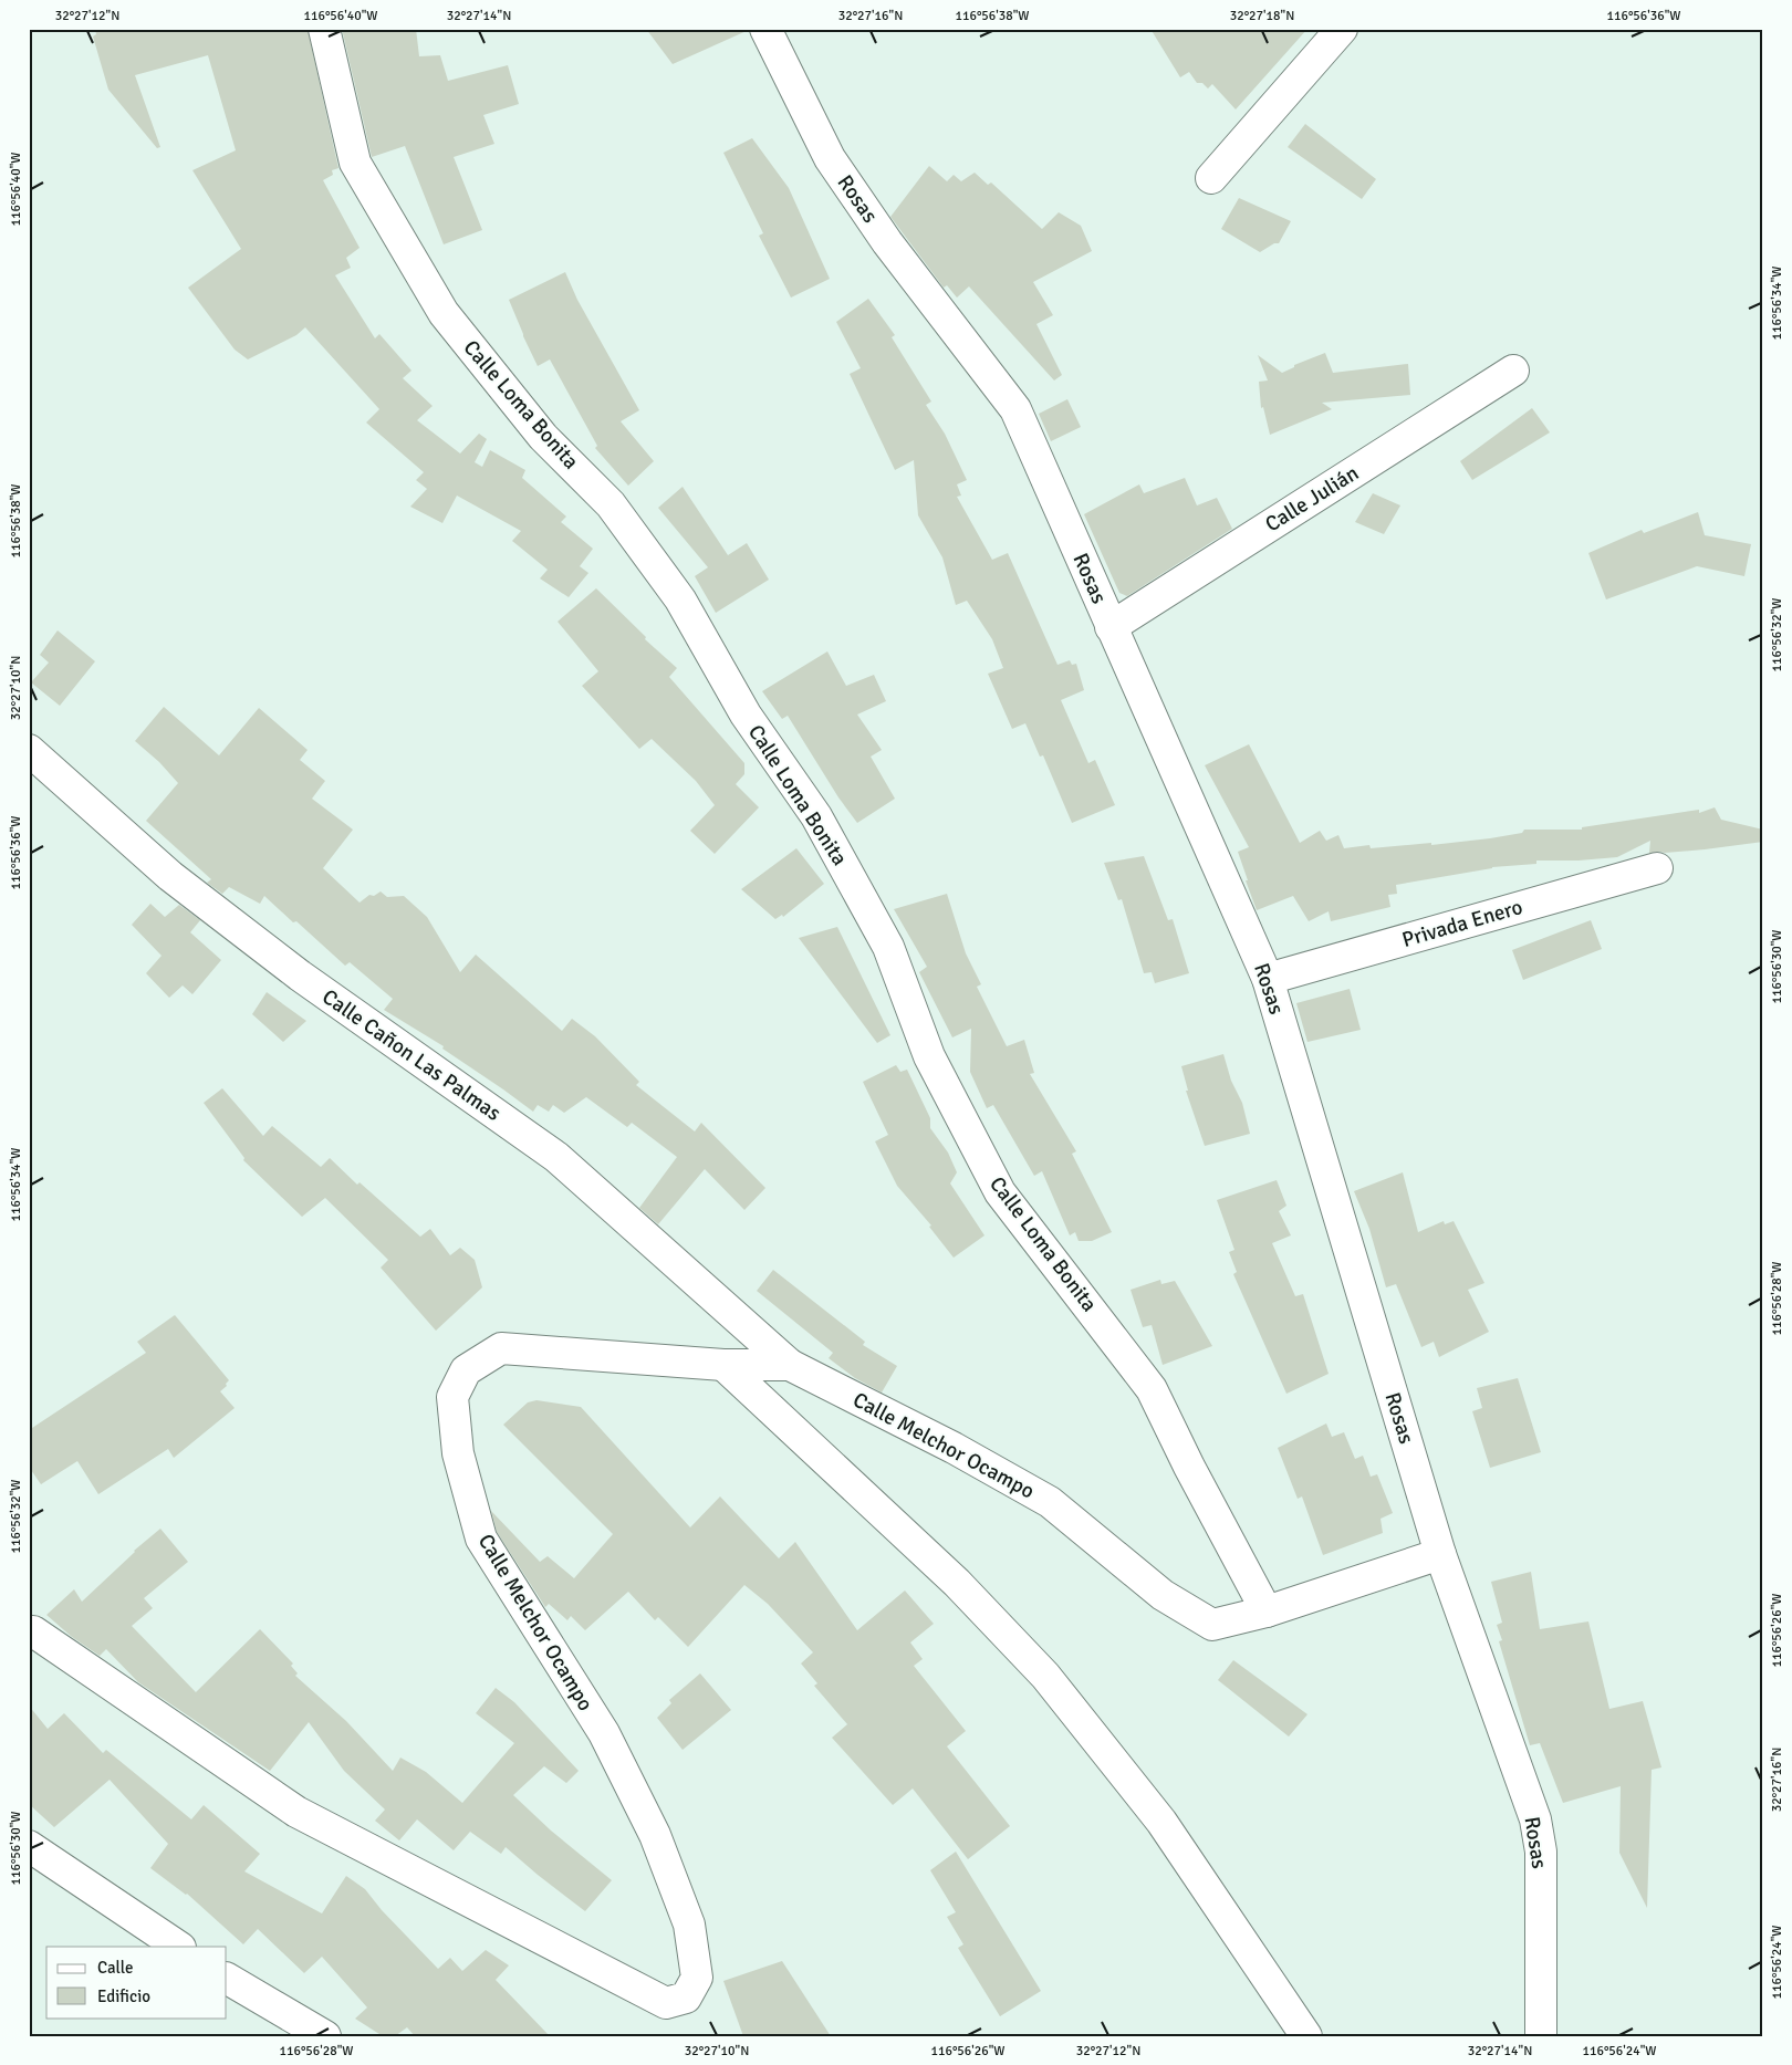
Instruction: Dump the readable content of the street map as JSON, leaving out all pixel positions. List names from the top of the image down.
{
  "streets": {
    "street": [
      "Rosas",
      "Calle Loma Bonita",
      "Calle Julián",
      "Privada Enero",
      "Calle Cañon Las Palmas",
      "Calle Melchor Ocampo"
    ]
  },
  "crossings": [
    ["Rosas", "Calle Julián"],
    ["Rosas", "Privada Enero"],
    ["Rosas", "Calle Melchor Ocampo"],
    ["Calle Loma Bonita", "Calle Melchor Ocampo"],
    ["Calle Cañon Las Palmas", "Calle Melchor Ocampo"]
  ],
  "legend": ["Calle", "Edificio"],
  "coordinates": [
    "32°27'12\"N",
    "116°56'40\"W",
    "32°27'14\"N",
    "32°27'16\"N",
    "116°56'38\"W",
    "32°27'18\"N",
    "116°56'36\"W",
    "116°56'34\"W",
    "116°56'32\"W",
    "32°27'10\"N",
    "116°56'30\"W",
    "116°56'28\"W",
    "116°56'26\"W",
    "116°56'24\"W"
  ]
}
